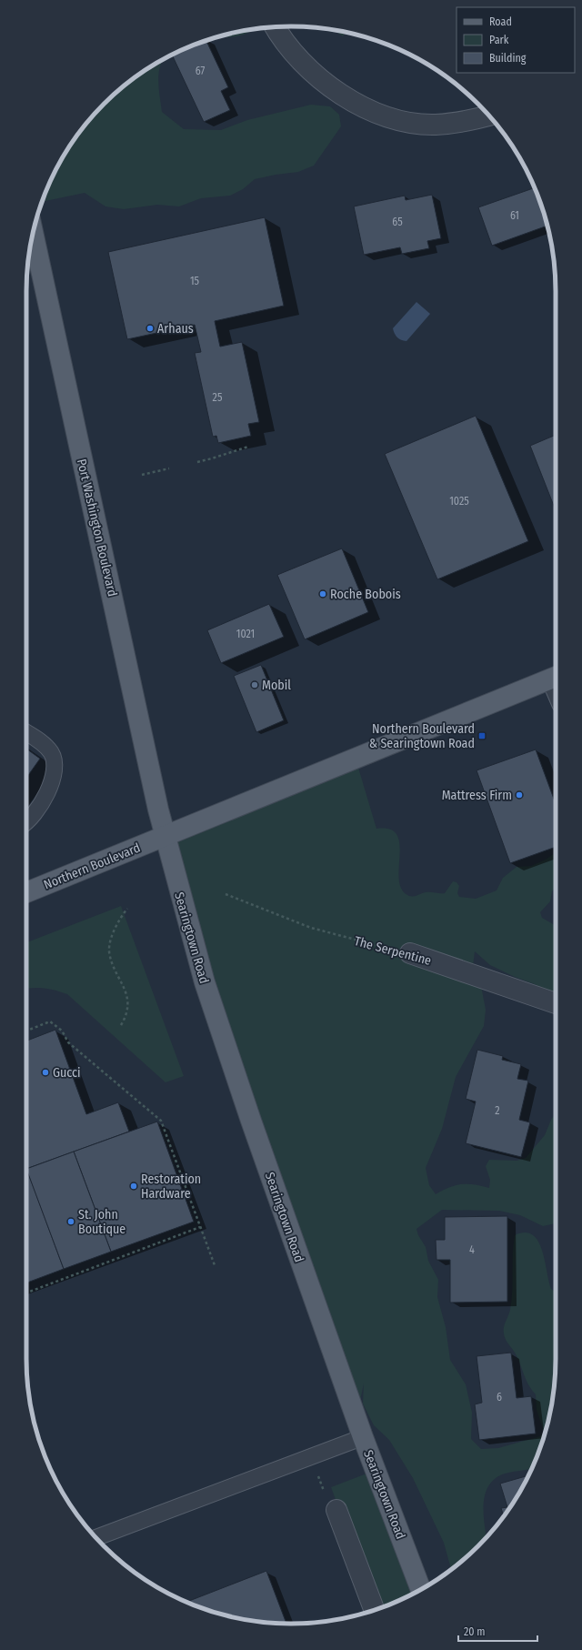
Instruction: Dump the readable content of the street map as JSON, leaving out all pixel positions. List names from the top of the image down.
{
  "streets": {
    "main road": ["Port Washington Boulevard", "Northern Boulevard", "Searingtown Road"],
    "street": ["The Serpentine"]
  },
  "crossings": [
    ["Port Washington Boulevard", "Northern Boulevard"],
    ["Port Washington Boulevard", "Searingtown Road"],
    ["Northern Boulevard", "Searingtown Road"]
  ],
  "places": {
    "other": [
      "Arhaus",
      "Roche Bobois",
      "Mobil",
      "Mattress Firm",
      "Gucci",
      "Restoration Hardware",
      "St. John Boutique"
    ],
    "transit": ["Northern Boulevard & Searingtown Road"]
  },
  "house_numbers": [
    "67",
    "61",
    "65",
    "15",
    "25",
    "1025",
    "1021",
    "2",
    "4",
    "6"
  ],
  "legend": ["Road", "Park", "Building"],
  "scale_bar": "20 m"
}
